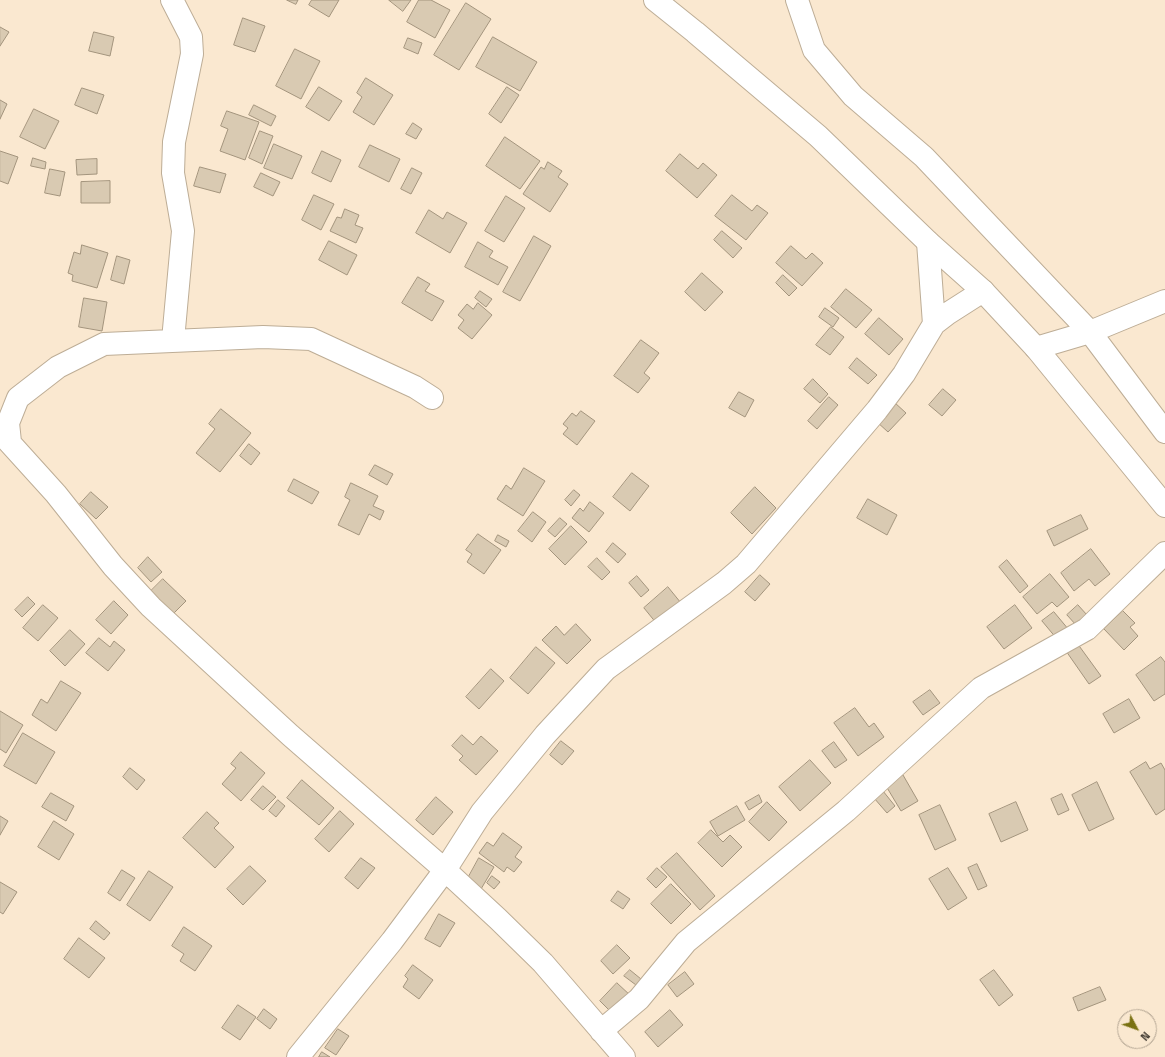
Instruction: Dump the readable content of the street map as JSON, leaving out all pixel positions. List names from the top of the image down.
{
  "north": "bottom right"
}
